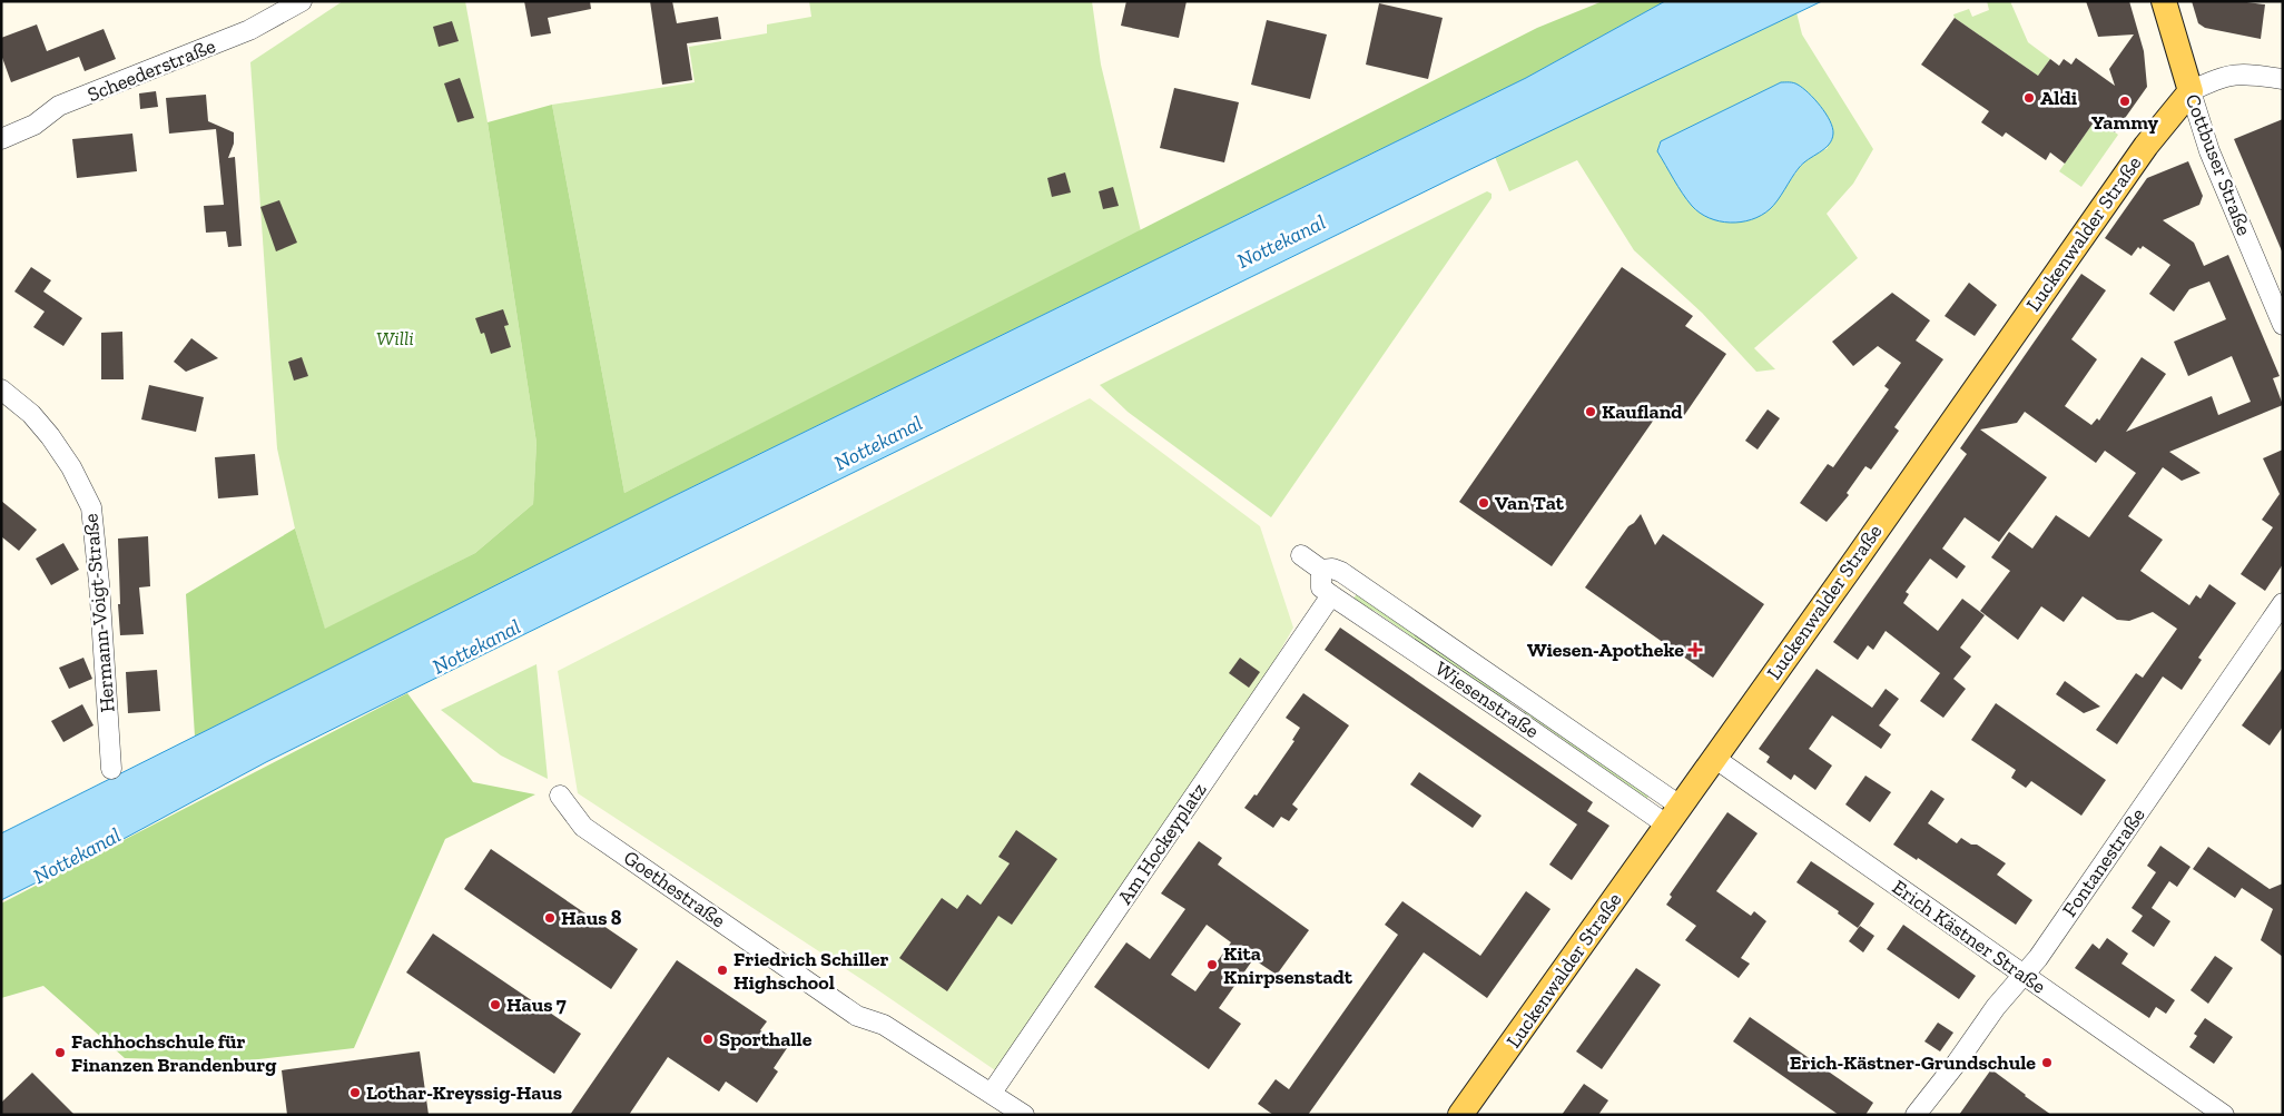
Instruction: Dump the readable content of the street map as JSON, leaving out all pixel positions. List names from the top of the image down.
{
  "streets": {
    "main road": ["Cottbuser Straße", "Luckenwalder Straße"],
    "street": [
      "Scheederstraße",
      "Hermann-Voigt-Straße",
      "Wiesenstraße",
      "Am Hockeyplatz",
      "Fontanestraße",
      "Goethestraße",
      "Erich Kästner Straße"
    ]
  },
  "crossings": [
    ["Cottbuser Straße", "Luckenwalder Straße"],
    ["Luckenwalder Straße", "Wiesenstraße"],
    ["Luckenwalder Straße", "Erich Kästner Straße"],
    ["Wiesenstraße", "Am Hockeyplatz"],
    ["Am Hockeyplatz", "Goethestraße"],
    ["Fontanestraße", "Erich Kästner Straße"]
  ],
  "water": ["Nottekanal"],
  "parks": ["Willi"],
  "places": {
    "other": [
      "Aldi",
      "Yammy",
      "Kaufland",
      "Van Tat",
      "Haus 8",
      "Kita Knirpsenstadt",
      "Friedrich Schiller Highschool",
      "Haus 7",
      "Sporthalle",
      "Fachhochschule für Finanzen Brandenburg",
      "Erich-Kästner-Grundschule",
      "Lothar-Kreyssig-Haus"
    ],
    "health": ["Wiesen-Apotheke"]
  }
}
